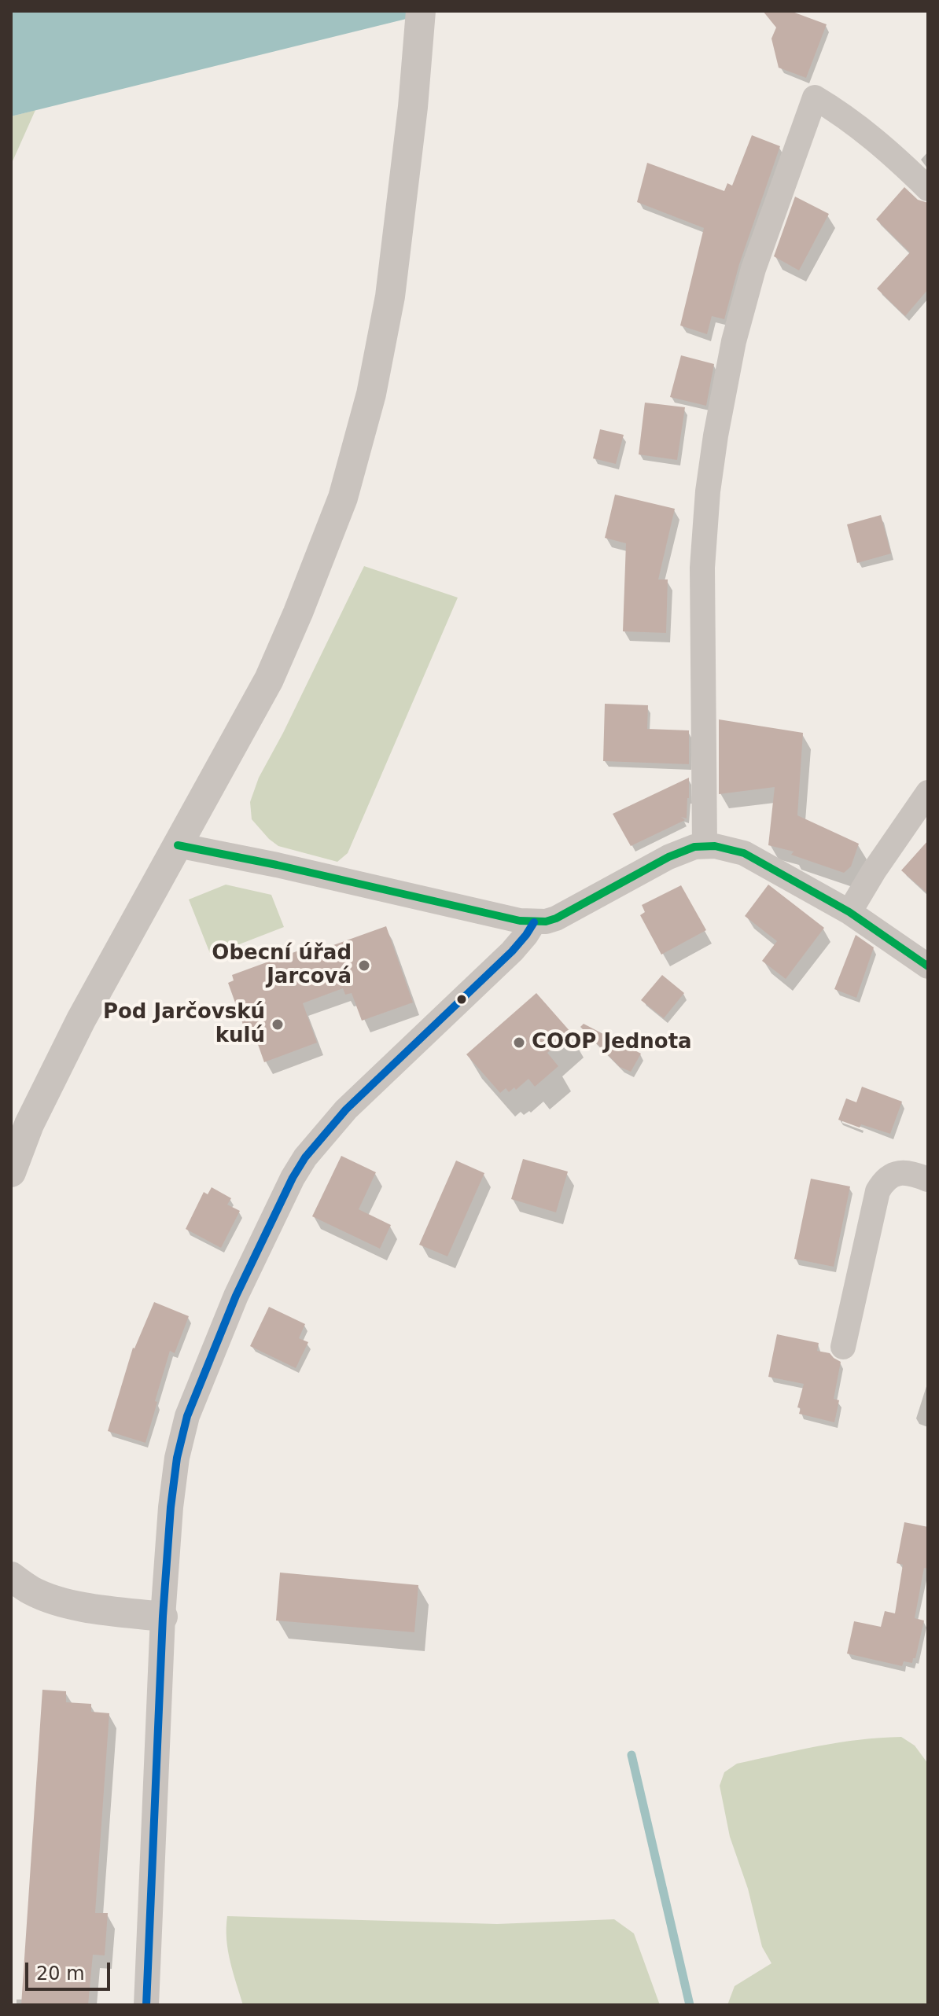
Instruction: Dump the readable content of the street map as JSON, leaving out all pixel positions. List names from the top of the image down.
{
  "places": ["Obecní úřad Jarcová", "Pod Jarčovskú kulú", "COOP Jednota"],
  "scale_bar": "20 m"
}
